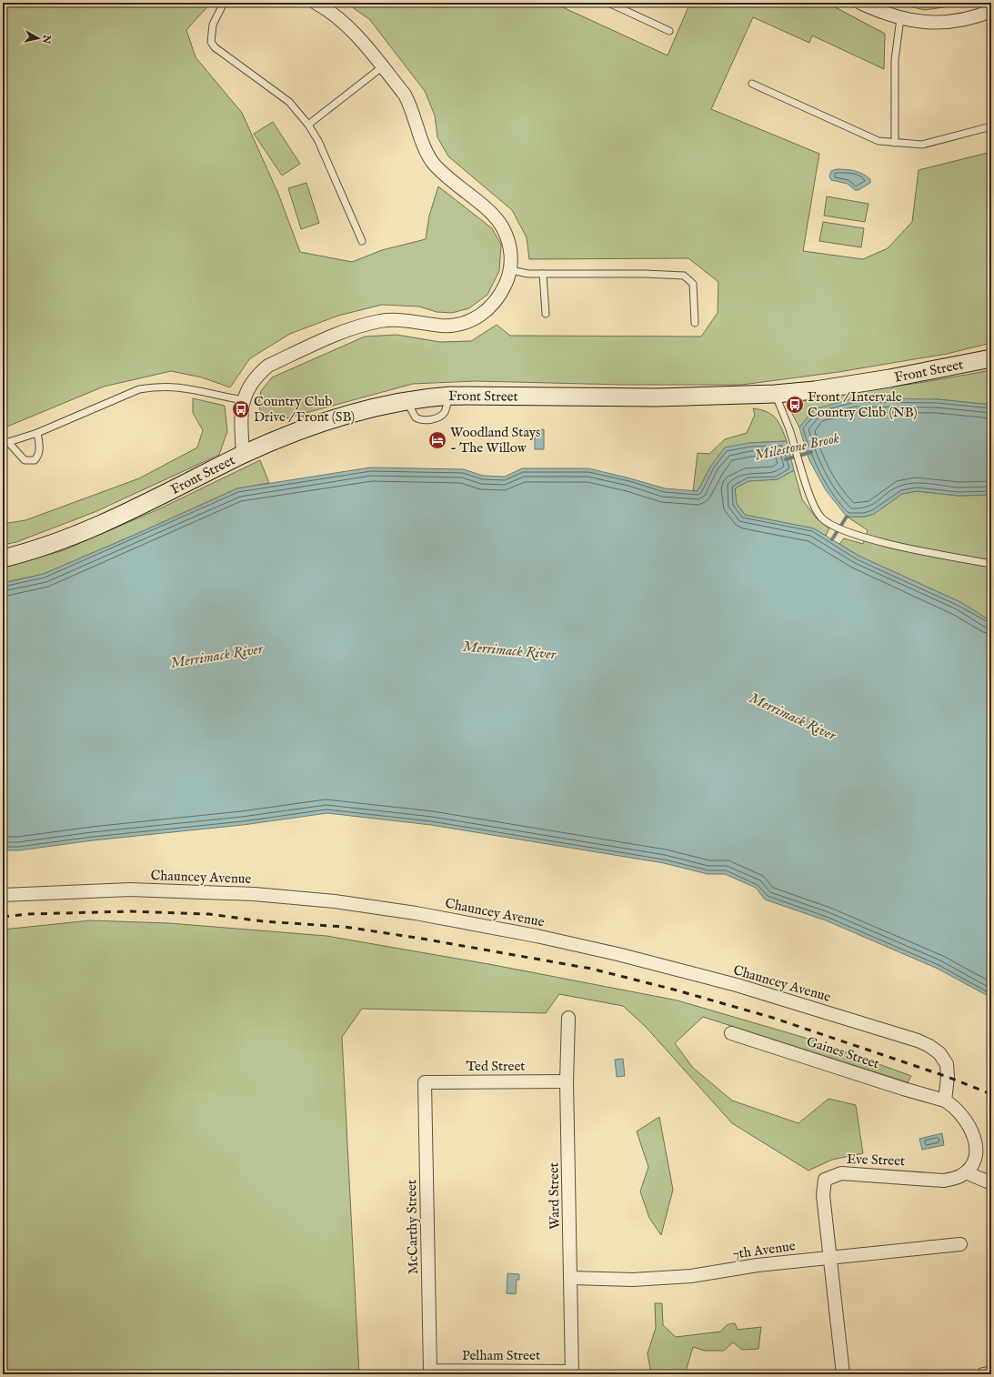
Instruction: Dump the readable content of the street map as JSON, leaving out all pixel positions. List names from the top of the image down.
{
  "streets": {
    "main road": ["Front Street"],
    "street": [
      "Chauncey Avenue",
      "Gaines Street",
      "Ted Street",
      "Eve Street",
      "Ward Street",
      "McCarthy Street",
      "7th Avenue",
      "Pelham Street"
    ]
  },
  "crossings": [
    ["Chauncey Avenue", "Gaines Street"],
    ["Ted Street", "Ward Street"],
    ["Ted Street", "McCarthy Street"],
    ["Eve Street", "7th Avenue"],
    ["Ward Street", "7th Avenue"],
    ["Ward Street", "Pelham Street"],
    ["McCarthy Street", "Pelham Street"]
  ],
  "water": ["Milestone Brook", "Merrimack River"],
  "places": {
    "bus stop": ["Front / Intervale Country Club (NB)", "Country Club Drive / Front (SB)"],
    "hotel": ["Woodland Stays - The Willow"]
  },
  "north": "right"
}
